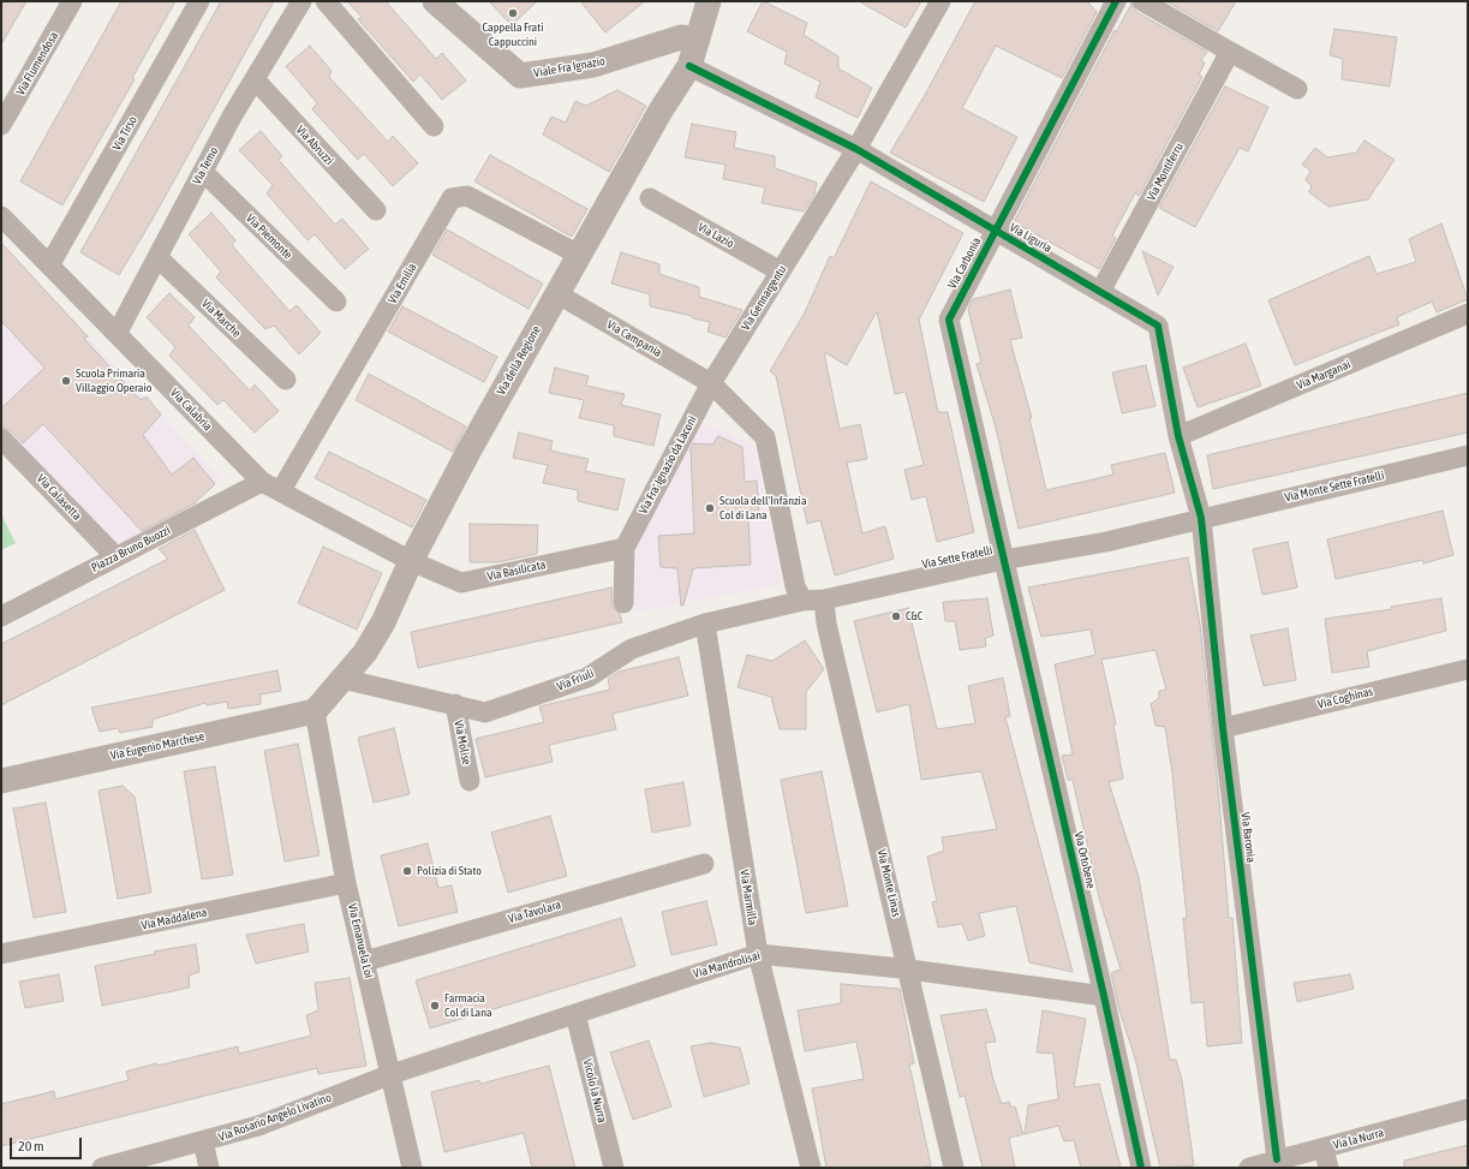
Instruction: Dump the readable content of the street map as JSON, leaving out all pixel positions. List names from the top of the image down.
{
  "streets": {
    "street": [
      "Via Flumendosa",
      "Viale Fra Ignazio",
      "Via Tirso",
      "Via Abruzzi",
      "Via Temo",
      "Via Montiferru",
      "Via Lazio",
      "Via Piemonte",
      "Via Liguria",
      "Via Carbonia",
      "Via Emilia",
      "Via Gennargentu",
      "Via Marche",
      "Via Campania",
      "Via della Regione",
      "Via Marganai",
      "Via Calabria",
      "Via Fra' Ignazio da Laconi",
      "Via Monte Sette Fratelli",
      "Via Calasetta",
      "Piazza Bruno Buozzi",
      "Via Sette Fratelli",
      "Via Basilicata",
      "Via Friuli",
      "Via Coghinas",
      "Via Molise",
      "Via Eugenio Marchese",
      "Via Baronia",
      "Via Ortobene",
      "Via Monte Linas",
      "Via Marmilla",
      "Via Tavolara",
      "Via Maddalena",
      "Via Emanuela Loi",
      "Via Mandrolisai",
      "Vicolo la Nurra",
      "Via Rosario Angelo Livatino",
      "Via la Nurra"
    ]
  },
  "crossings": [
    ["Viale Fra Ignazio", "Via della Regione"],
    ["Via Tirso", "Via Calabria"],
    ["Via Abruzzi", "Via Temo"],
    ["Via Temo", "Via Piemonte"],
    ["Via Temo", "Via Marche"],
    ["Via Temo", "Via Calabria"],
    ["Via Montiferru", "Via Liguria"],
    ["Via Lazio", "Via Gennargentu"],
    ["Via Liguria", "Via Carbonia"],
    ["Via Liguria", "Via Gennargentu"],
    ["Via Liguria", "Via della Regione"],
    ["Via Liguria", "Via Marganai"],
    ["Via Liguria", "Via Monte Sette Fratelli"],
    ["Via Liguria", "Via Sette Fratelli"],
    ["Via Liguria", "Via Baronia"],
    ["Via Carbonia", "Via Sette Fratelli"],
    ["Via Carbonia", "Via Ortobene"],
    ["Via Emilia", "Via della Regione"],
    ["Via Emilia", "Via Calabria"],
    ["Via Gennargentu", "Via Campania"],
    ["Via Gennargentu", "Via Fra' Ignazio da Laconi"],
    ["Via Campania", "Via della Regione"],
    ["Via Campania", "Via Fra' Ignazio da Laconi"],
    ["Via della Regione", "Via Calabria"],
    ["Via della Regione", "Via Basilicata"],
    ["Via della Regione", "Via Friuli"],
    ["Via della Regione", "Via Eugenio Marchese"],
    ["Via della Regione", "Via Emanuela Loi"],
    ["Via Calabria", "Piazza Bruno Buozzi"],
    ["Via Calabria", "Via Basilicata"],
    ["Via Fra' Ignazio da Laconi", "Via Basilicata"],
    ["Via Monte Sette Fratelli", "Via Sette Fratelli"],
    ["Via Monte Sette Fratelli", "Via Baronia"],
    ["Via Calasetta", "Piazza Bruno Buozzi"],
    ["Via Sette Fratelli", "Via Friuli"],
    ["Via Sette Fratelli", "Via Baronia"],
    ["Via Sette Fratelli", "Via Ortobene"],
    ["Via Sette Fratelli", "Via Monte Linas"],
    ["Via Friuli", "Via Molise"],
    ["Via Friuli", "Via Marmilla"],
    ["Via Coghinas", "Via Baronia"],
    ["Via Eugenio Marchese", "Via Emanuela Loi"],
    ["Via Baronia", "Via la Nurra"],
    ["Via Ortobene", "Via Mandrolisai"],
    ["Via Monte Linas", "Via Mandrolisai"],
    ["Via Marmilla", "Via Mandrolisai"],
    ["Via Tavolara", "Via Emanuela Loi"],
    ["Via Maddalena", "Via Emanuela Loi"],
    ["Via Emanuela Loi", "Via Mandrolisai"],
    ["Via Emanuela Loi", "Via Rosario Angelo Livatino"],
    ["Via Mandrolisai", "Vicolo la Nurra"],
    ["Via Mandrolisai", "Via Rosario Angelo Livatino"]
  ],
  "places": [
    "Cappella Frati Cappuccini",
    "Scuola Primaria Villaggio Operaio",
    "Scuola dell'Infanzia Col di Lana",
    "C&C",
    "Polizia di Stato",
    "Farmacia Col di Lana"
  ],
  "scale_bar": "20 m"
}
